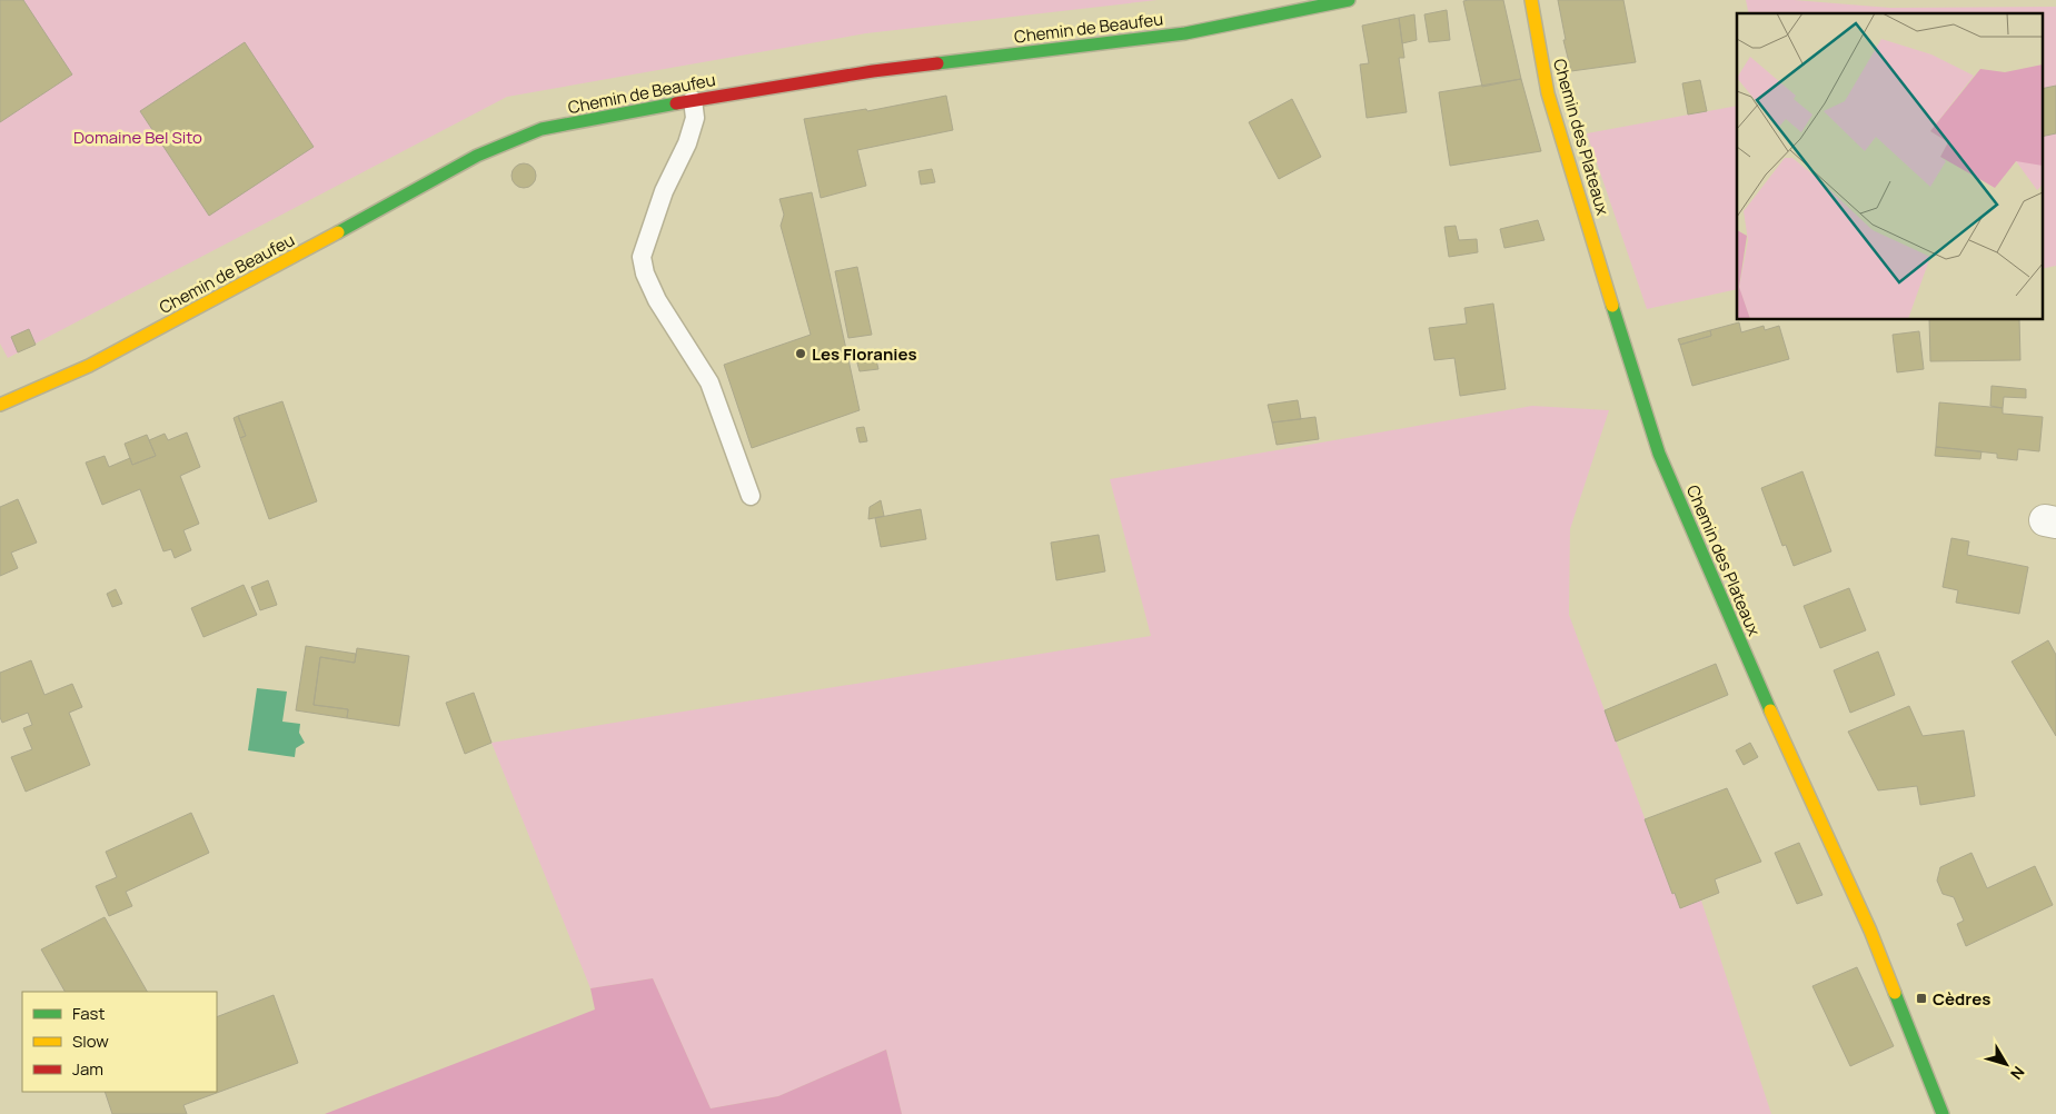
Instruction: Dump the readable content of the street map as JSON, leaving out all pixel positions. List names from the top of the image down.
{
  "streets": {
    "street": ["Chemin de Beaufeu", "Chemin des Plateaux"]
  },
  "parks": ["Domaine Bel Sito"],
  "places": {
    "other": ["Les Floranies"],
    "transit": ["Cèdres"]
  },
  "legend": ["Fast", "Slow", "Jam"],
  "north": "bottom right"
}
